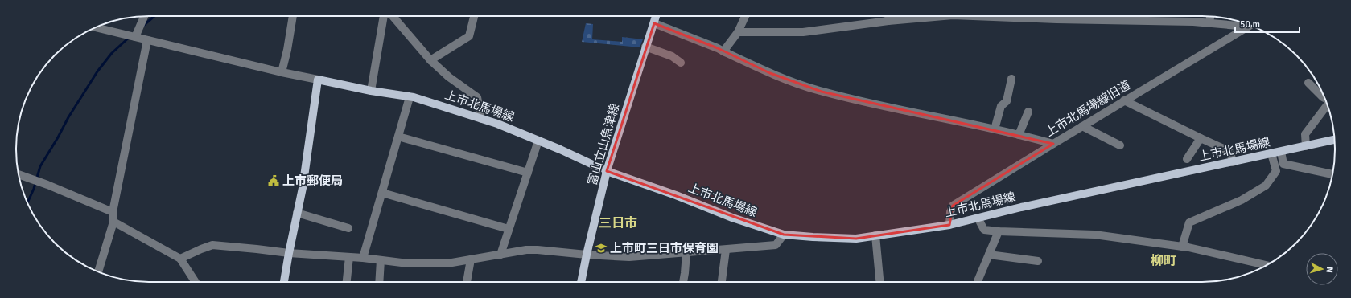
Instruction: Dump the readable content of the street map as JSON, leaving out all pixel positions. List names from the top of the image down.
{
  "streets": {
    "main road": ["上市北馬場線", "富山立山魚津線"],
    "street": ["上市北馬場線旧道"]
  },
  "crossings": [
    ["上市北馬場線", "上市北馬場線旧道"],
    ["上市北馬場線", "富山立山魚津線"]
  ],
  "districts": ["三日市", "柳町"],
  "places": {
    "public building": ["上市郵便局"],
    "school or university": ["上市町三日市保育園"]
  },
  "scale_bar": "50 m",
  "north": "right"
}
